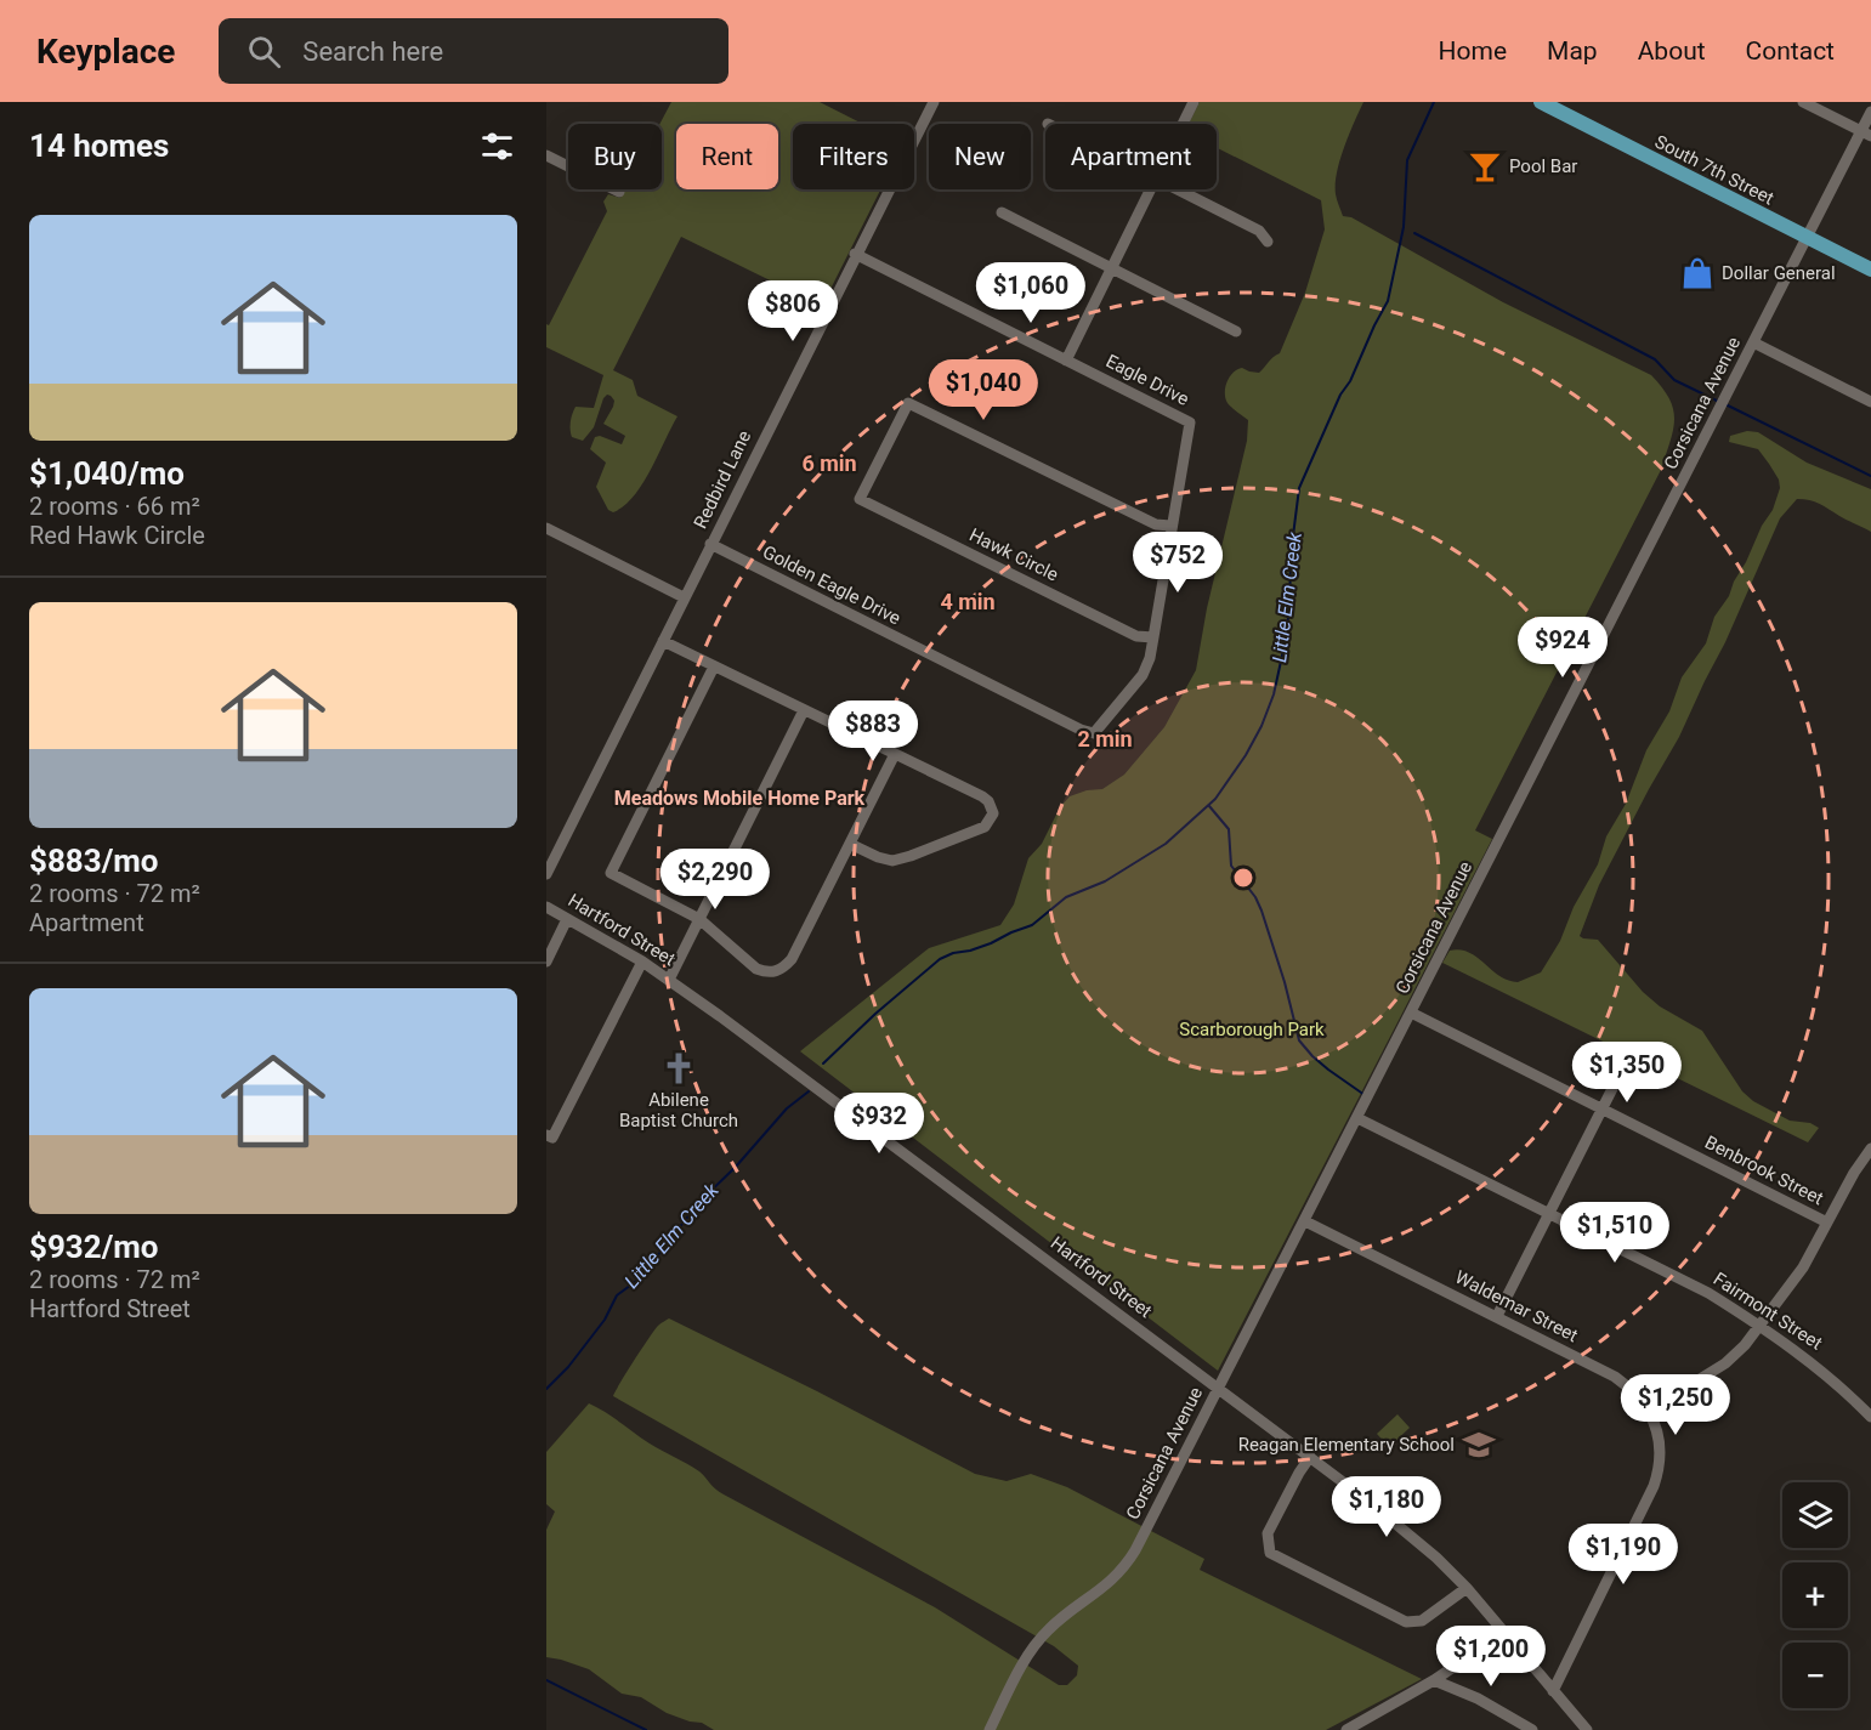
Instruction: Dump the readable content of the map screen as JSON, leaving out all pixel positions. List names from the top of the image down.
{
  "streets": {
    "main road": ["South 7th Street"],
    "street": [
      "Eagle Drive",
      "Corsicana Avenue",
      "Redbird Lane",
      "Hawk Circle",
      "Golden Eagle Drive",
      "Hartford Street",
      "Benbrook Street",
      "Waldemar Street",
      "Fairmont Street"
    ]
  },
  "crossings": [
    ["South 7th Street", "Corsicana Avenue"],
    ["Eagle Drive", "Redbird Lane"],
    ["Eagle Drive", "Hawk Circle"],
    ["Corsicana Avenue", "Hartford Street"],
    ["Corsicana Avenue", "Benbrook Street"],
    ["Corsicana Avenue", "Waldemar Street"],
    ["Corsicana Avenue", "Fairmont Street"],
    ["Redbird Lane", "Golden Eagle Drive"],
    ["Hawk Circle", "Golden Eagle Drive"],
    ["Hartford Street", "Waldemar Street"]
  ],
  "districts": ["Meadows Mobile Home Park"],
  "water": ["Little Elm Creek"],
  "parks": ["Scarborough Park"],
  "places": {
    "bar": ["Pool Bar"],
    "shop": ["Dollar General"],
    "church": ["Abilene Baptist Church"],
    "school or university": ["Reagan Elementary School"]
  },
  "page": {
    "header": "Keyplace",
    "search": "Search here",
    "nav": [
      "Home",
      "Map",
      "About",
      "Contact"
    ],
    "heading": "14 homes",
    "chip": [
      "Buy",
      "Rent",
      "Filters",
      "New",
      "Apartment"
    ],
    "list": [
      {
        "name": "$1,040/mo",
        "note": "2 rooms · 66 m² · Red Hawk Circle"
      },
      {
        "name": "$883/mo",
        "note": "2 rooms · 72 m² · Apartment"
      },
      {
        "name": "$932/mo",
        "note": "2 rooms · 72 m² · Hartford Street"
      }
    ],
    "price": [
      "$1,060",
      "$806",
      "$1,040",
      "$752",
      "$924",
      "$883",
      "$2,290",
      "$1,350",
      "$932",
      "$1,510",
      "$1,250",
      "$1,180",
      "$1,190",
      "$1,200"
    ],
    "map_buttons": ["+", "−"]
  },
  "rings": ["6 min", "4 min", "2 min"]
}
